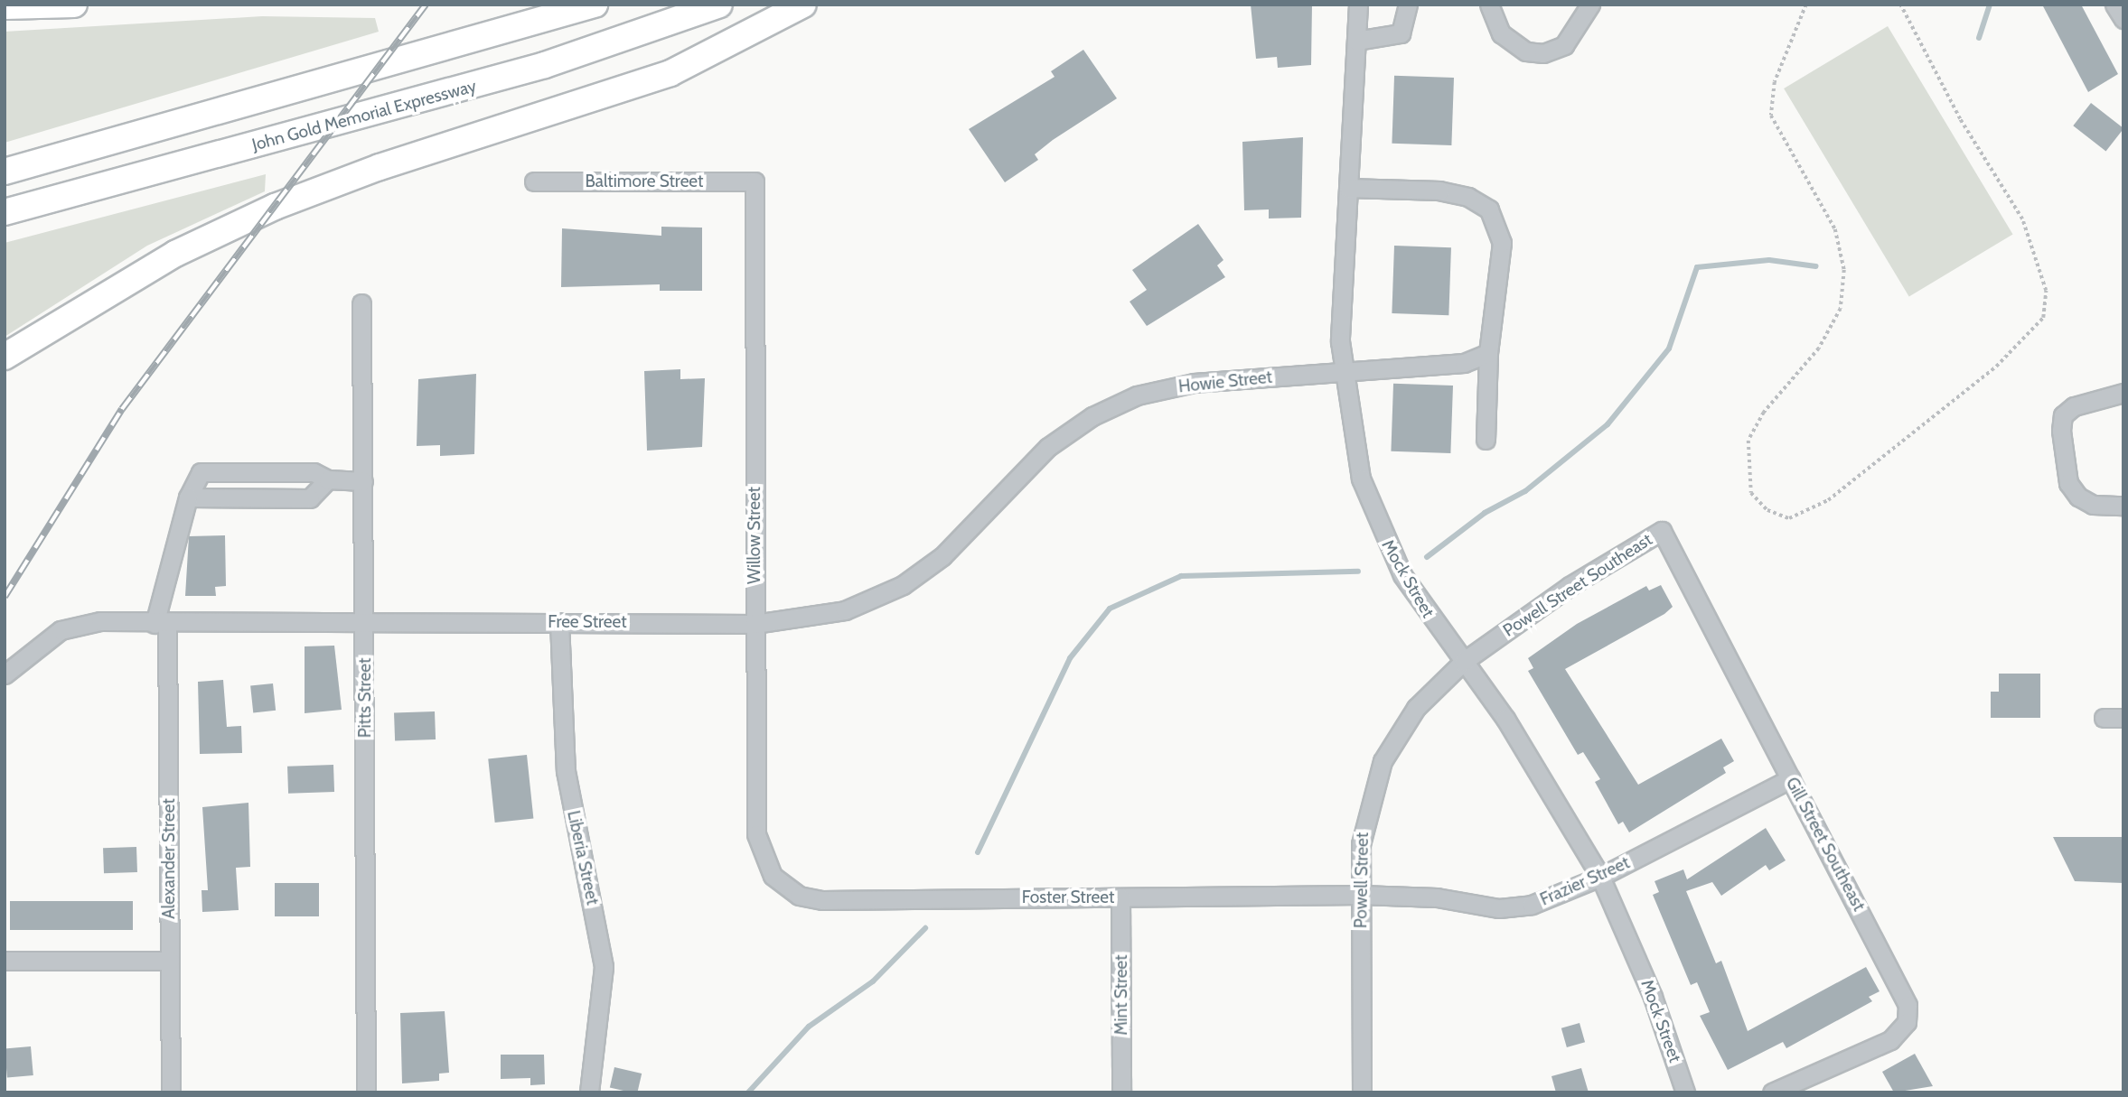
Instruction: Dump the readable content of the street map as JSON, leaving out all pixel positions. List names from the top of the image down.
{
  "streets": {
    "highway": ["John Gold Memorial Expressway"],
    "street": [
      "Baltimore Street",
      "Howie Street",
      "Willow Street",
      "Mock Street",
      "Powell Street Southeast",
      "Free Street",
      "Pitts Street",
      "Gill Street Southeast",
      "Liberia Street",
      "Alexander Street",
      "Powell Street",
      "Frazier Street",
      "Foster Street",
      "Mint Street"
    ]
  },
  "crossings": [
    ["Baltimore Street", "Willow Street"],
    ["Howie Street", "Mock Street"],
    ["Howie Street", "Free Street"],
    ["Willow Street", "Free Street"],
    ["Willow Street", "Foster Street"],
    ["Mock Street", "Powell Street Southeast"],
    ["Mock Street", "Powell Street"],
    ["Mock Street", "Frazier Street"],
    ["Powell Street Southeast", "Gill Street Southeast"],
    ["Powell Street Southeast", "Powell Street"],
    ["Free Street", "Pitts Street"],
    ["Free Street", "Liberia Street"],
    ["Free Street", "Alexander Street"],
    ["Gill Street Southeast", "Frazier Street"],
    ["Powell Street", "Frazier Street"],
    ["Powell Street", "Foster Street"],
    ["Frazier Street", "Foster Street"],
    ["Foster Street", "Mint Street"]
  ]
}
